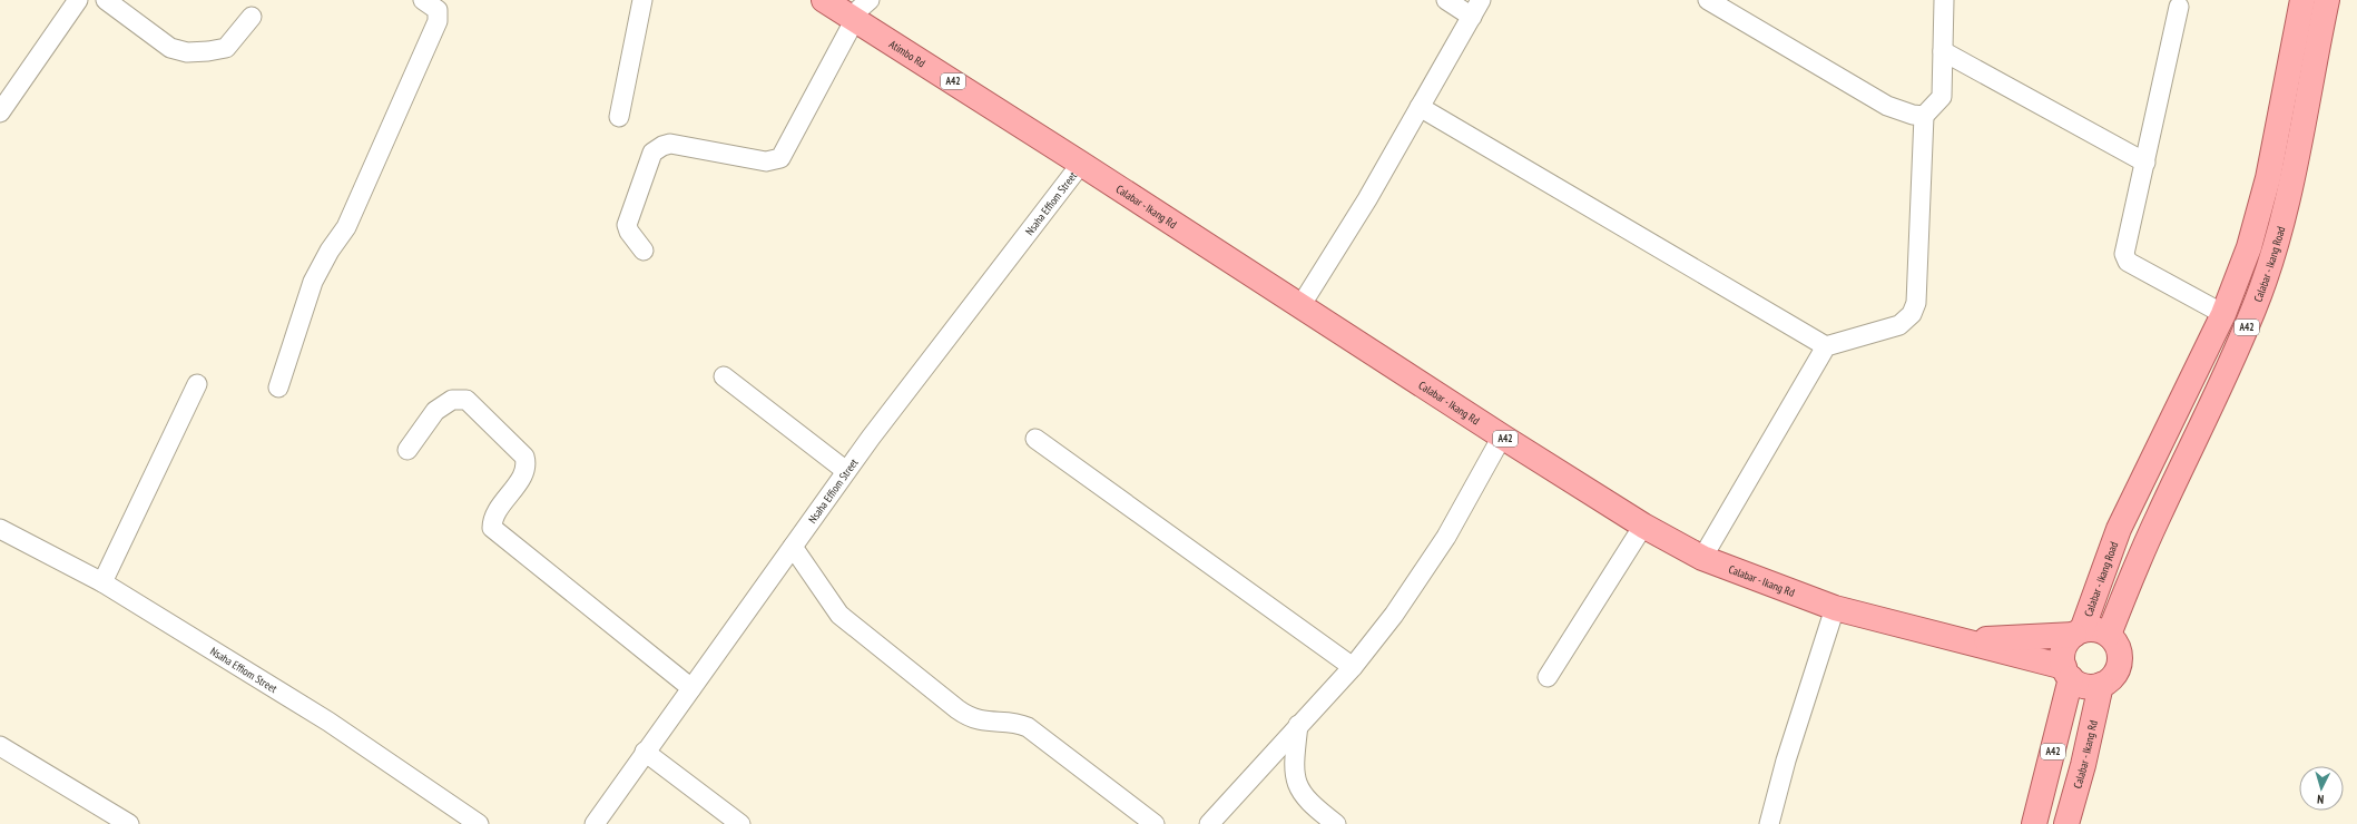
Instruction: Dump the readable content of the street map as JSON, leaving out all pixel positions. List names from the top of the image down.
{
  "streets": {
    "main road": [
      "Atimbo Rd",
      "A42",
      "Calabar - Ikang Rd",
      "Calabar - Ikang Road"
    ],
    "street": ["Nsaha Effiom Street"]
  },
  "crossings": [
    ["Atimbo Rd", "Nsaha Effiom Street"],
    ["Atimbo Rd", "Calabar - Ikang Rd"],
    ["A42", "Calabar - Ikang Rd"],
    ["A42", "Calabar - Ikang Road"],
    ["Nsaha Effiom Street", "Calabar - Ikang Rd"],
    ["Calabar - Ikang Rd", "Calabar - Ikang Road"]
  ],
  "north": "bottom"
}
